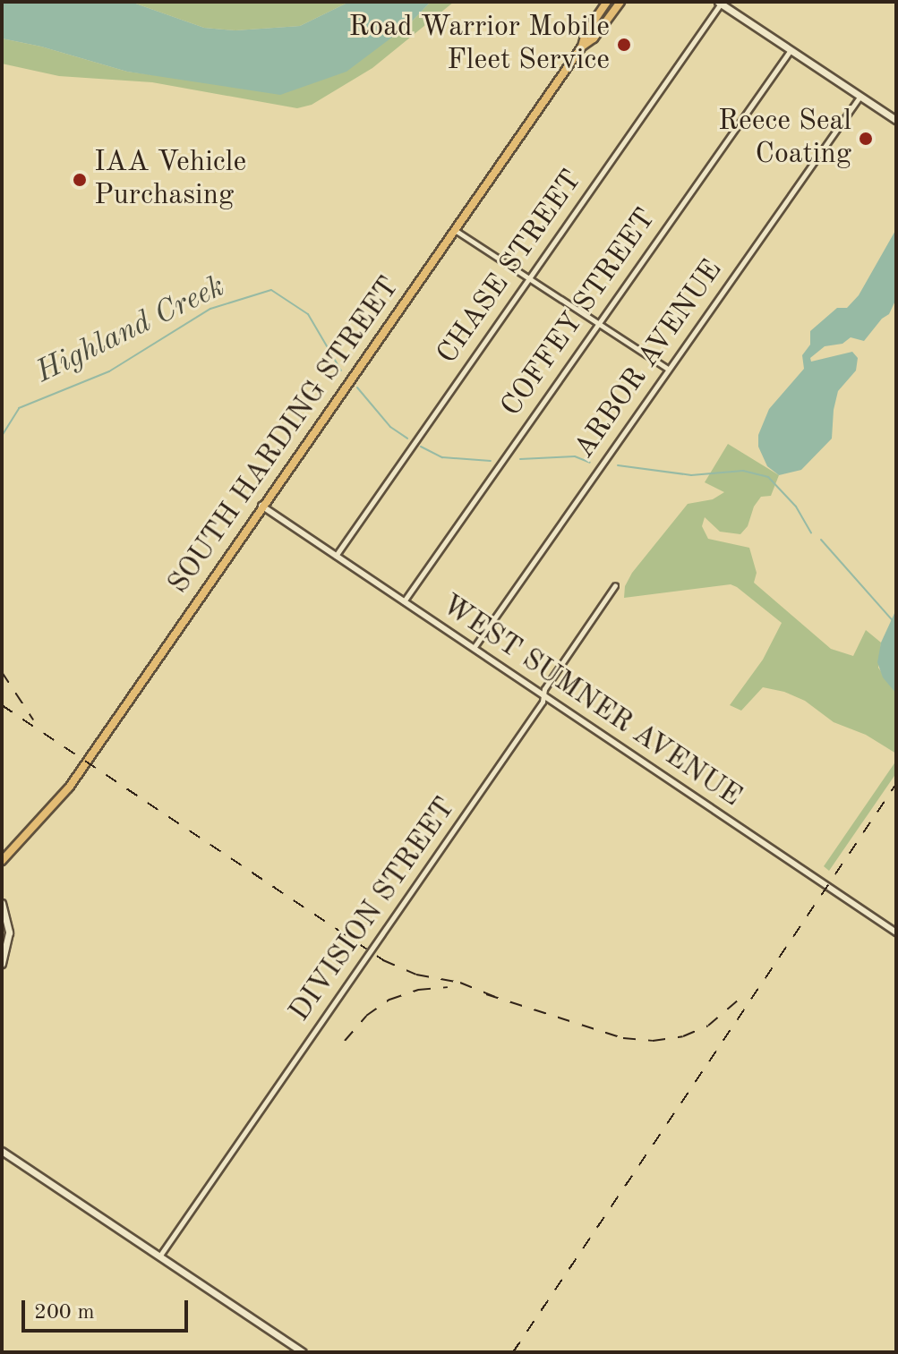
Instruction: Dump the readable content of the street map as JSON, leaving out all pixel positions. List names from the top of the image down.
{
  "streets": {
    "main road": ["SOUTH HARDING STREET"],
    "street": [
      "CHASE STREET",
      "COFFEY STREET",
      "ARBOR AVENUE",
      "WEST SUMNER AVENUE",
      "DIVISION STREET"
    ]
  },
  "crossings": [
    ["CHASE STREET", "WEST SUMNER AVENUE"],
    ["COFFEY STREET", "WEST SUMNER AVENUE"],
    ["ARBOR AVENUE", "WEST SUMNER AVENUE"],
    ["SOUTH HARDING STREET", "WEST SUMNER AVENUE"],
    ["WEST SUMNER AVENUE", "DIVISION STREET"]
  ],
  "water": ["Highland Creek"],
  "places": ["Road Warrior Mobile Fleet Service", "Reece Seal Coating", "IAA Vehicle Purchasing"],
  "scale_bar": "200 m"
}
